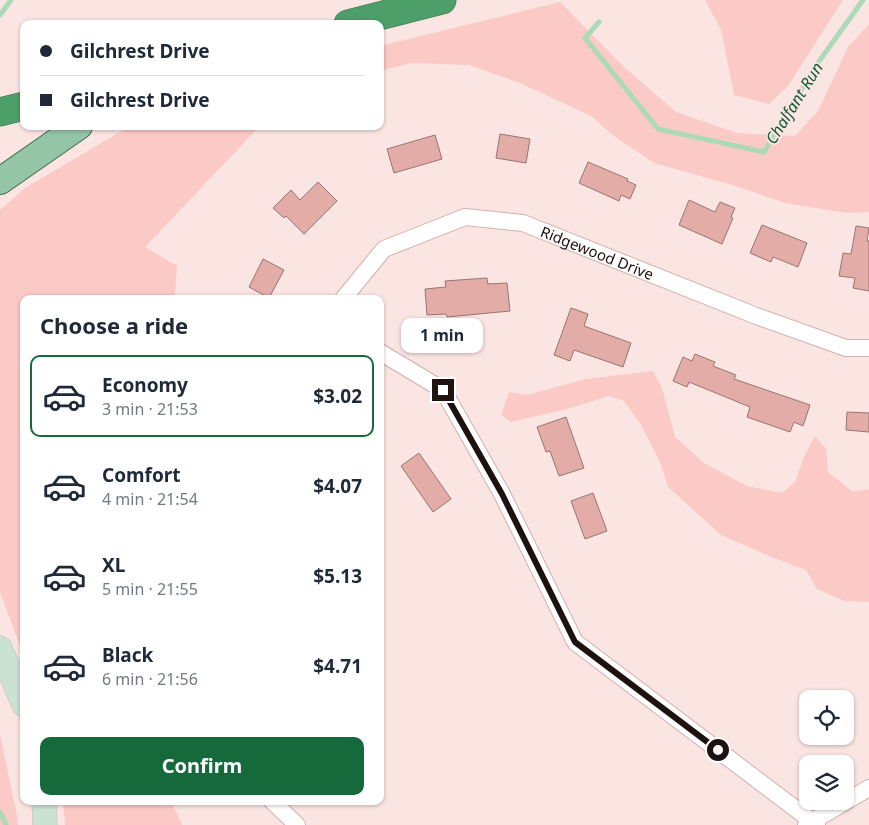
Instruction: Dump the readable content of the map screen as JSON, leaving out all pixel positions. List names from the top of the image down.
{
  "streets": {
    "street": ["Ridgewood Drive"]
  },
  "water": ["Chalfant Run"],
  "page": {
    "banner": ["Gilchrest Drive", "Gilchrest Drive"],
    "heading": "Choose a ride",
    "bubble": "1 min",
    "list": [
      {
        "name": "Economy",
        "note": "3 min · 21:53",
        "value": "$3.02"
      },
      {
        "name": "Comfort",
        "note": "4 min · 21:54",
        "value": "$4.07"
      },
      {
        "name": "XL",
        "note": "5 min · 21:55",
        "value": "$5.13"
      },
      {
        "name": "Black",
        "note": "6 min · 21:56",
        "value": "$4.71"
      }
    ],
    "buttons": "Confirm"
  }
}
